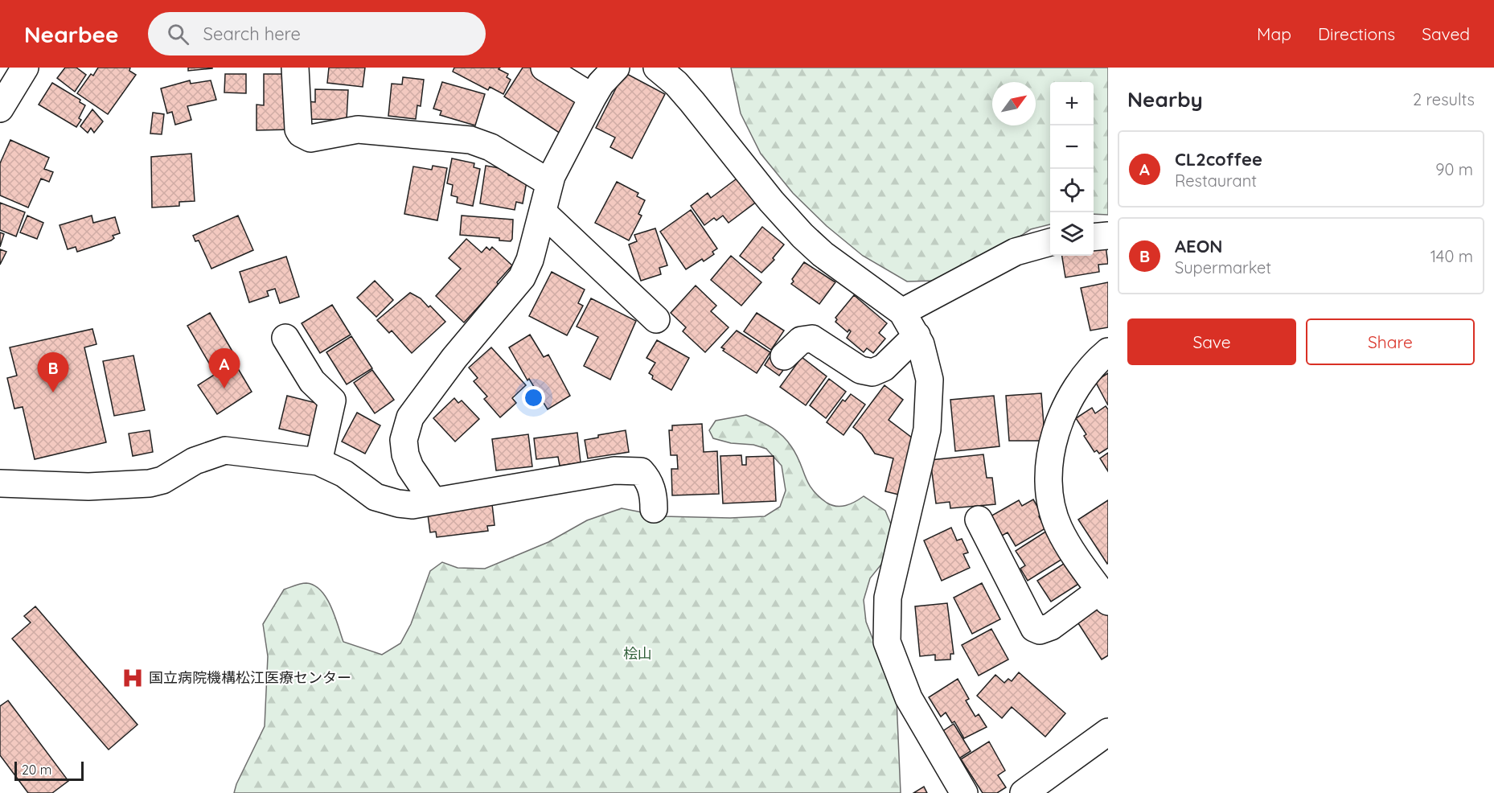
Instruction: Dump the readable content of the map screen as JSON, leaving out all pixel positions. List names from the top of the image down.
{
  "parks": ["桧山"],
  "places": {
    "hospital": ["国立病院機構松江医療センター"]
  },
  "scale_bar": "20 m",
  "north": "top right",
  "page": {
    "header": "Nearbee",
    "search": "Search here",
    "nav": ["Map", "Directions", "Saved"],
    "heading": ["Nearby", "2 results"],
    "map_buttons": ["+", "−"],
    "list": [
      {
        "mark": "A",
        "name": "CL2coffee",
        "note": "Restaurant",
        "value": "90 m"
      },
      {
        "mark": "B",
        "name": "AEON",
        "note": "Supermarket",
        "value": "140 m"
      }
    ],
    "buttons": ["Save", "Share"],
    "pins": ["A", "B"],
    "scale": "20 m"
  }
}
